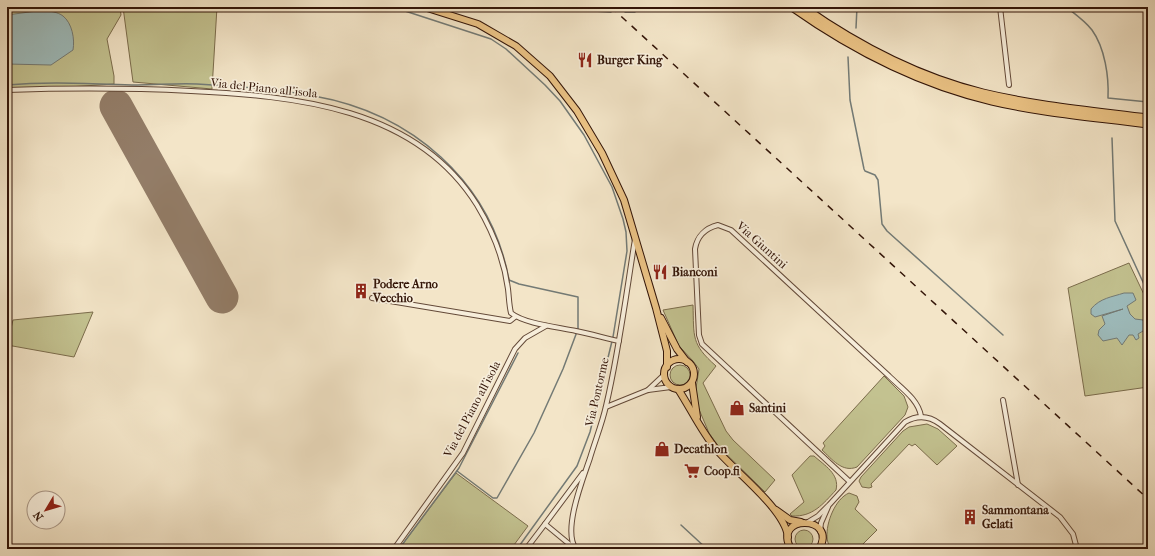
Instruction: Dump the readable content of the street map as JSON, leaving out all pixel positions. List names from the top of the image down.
{
  "streets": {
    "street": ["Via del Piano all'isola", "Via Giuntini", "Via Pontorme"]
  },
  "places": {
    "restaurant": ["Burger King", "Bianconi"],
    "building": ["Podere Arno Vecchio", "Sammontana Gelati"],
    "shop": ["Santini", "Decathlon"],
    "supermarket": ["Coop.fi"]
  },
  "north": "bottom left"
}
